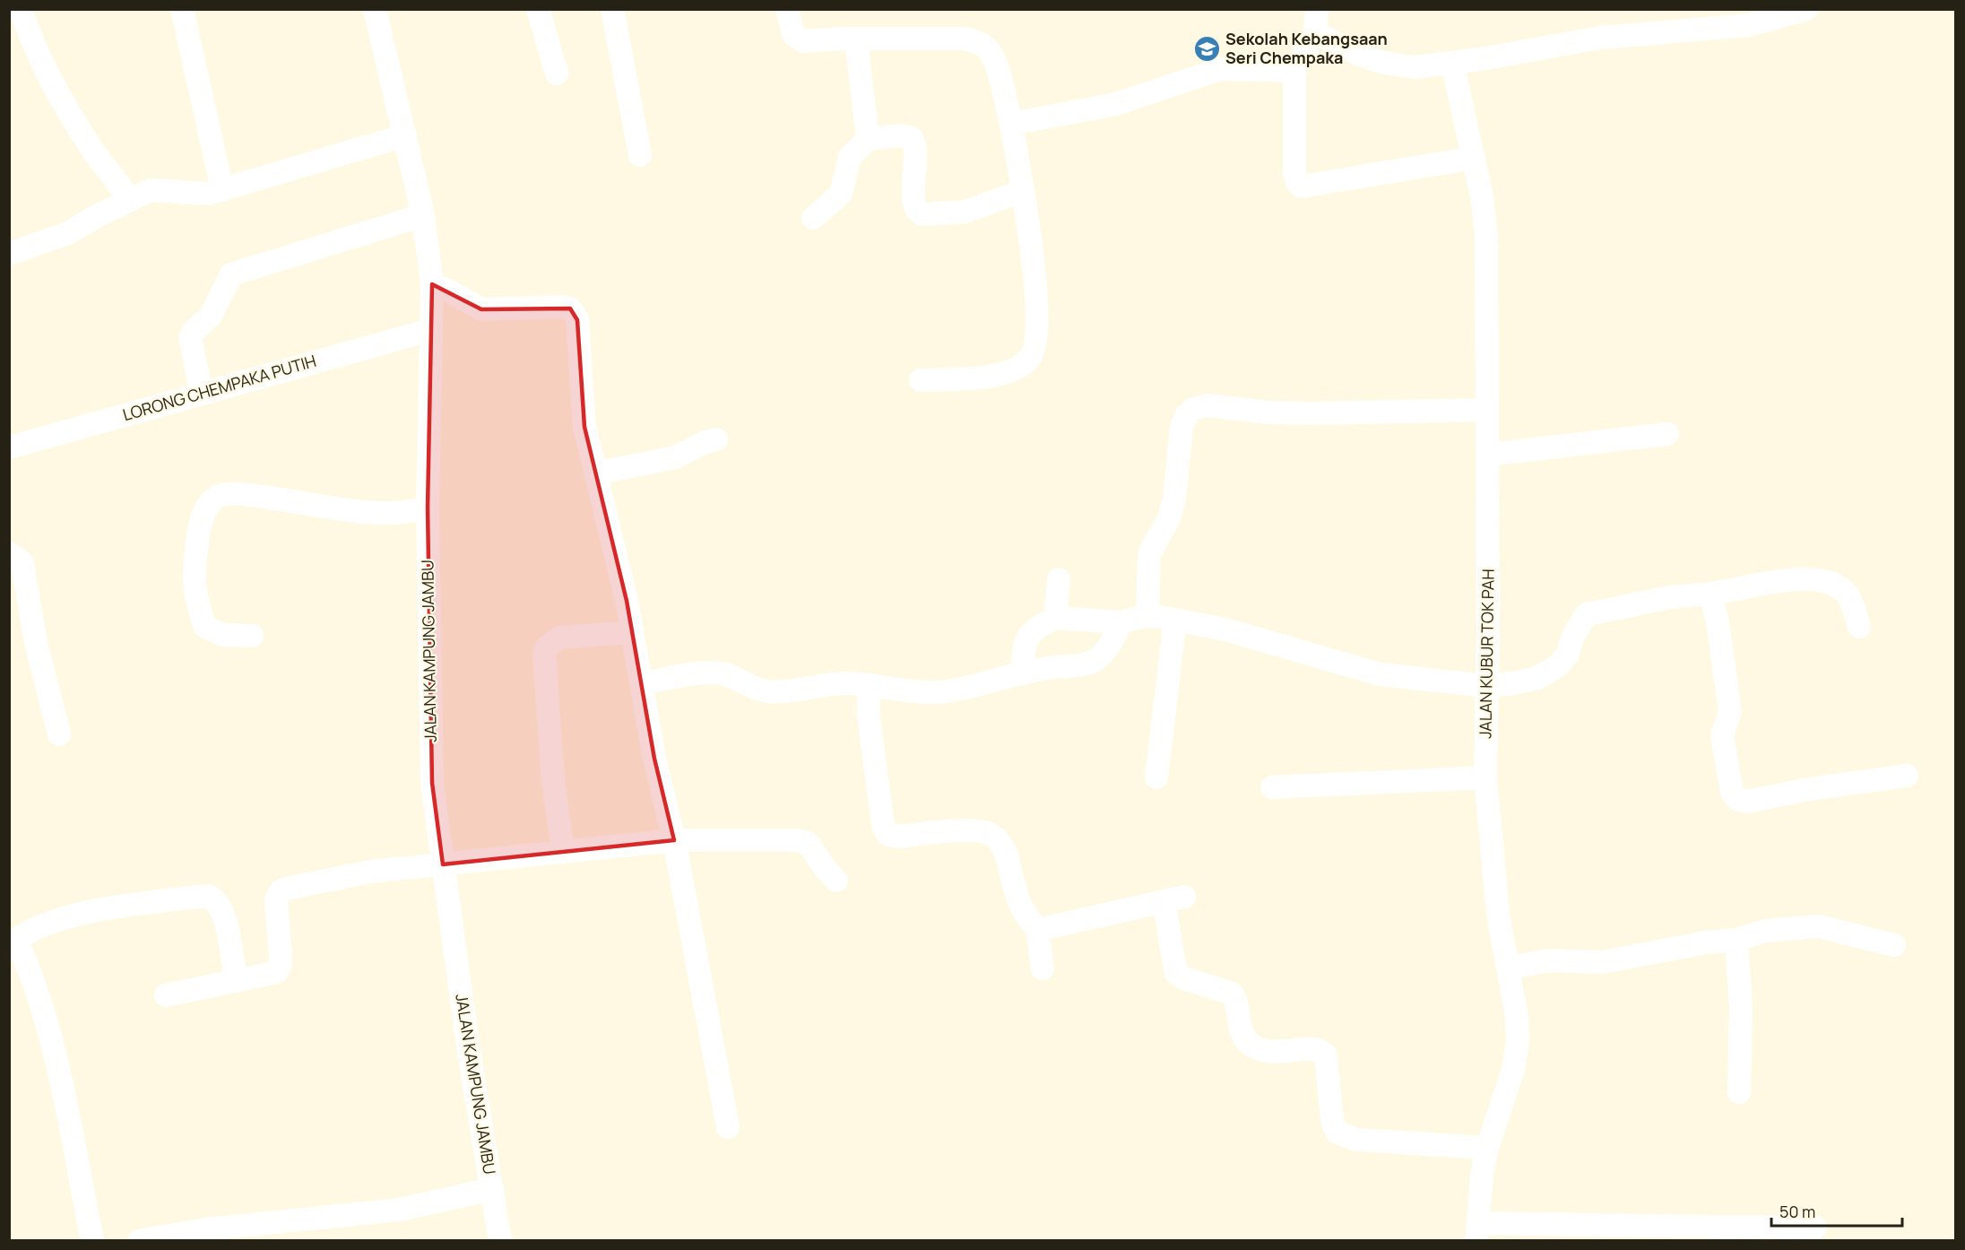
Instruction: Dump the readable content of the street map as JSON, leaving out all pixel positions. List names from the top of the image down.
{
  "streets": {
    "street": ["LORONG CHEMPAKA PUTIH", "JALAN KAMPUNG JAMBU", "JALAN KUBUR TOK PAH"]
  },
  "crossings": [
    ["LORONG CHEMPAKA PUTIH", "JALAN KAMPUNG JAMBU"]
  ],
  "places": {
    "school or university": ["Sekolah Kebangsaan Seri Chempaka"]
  },
  "scale_bar": "50 m"
}
